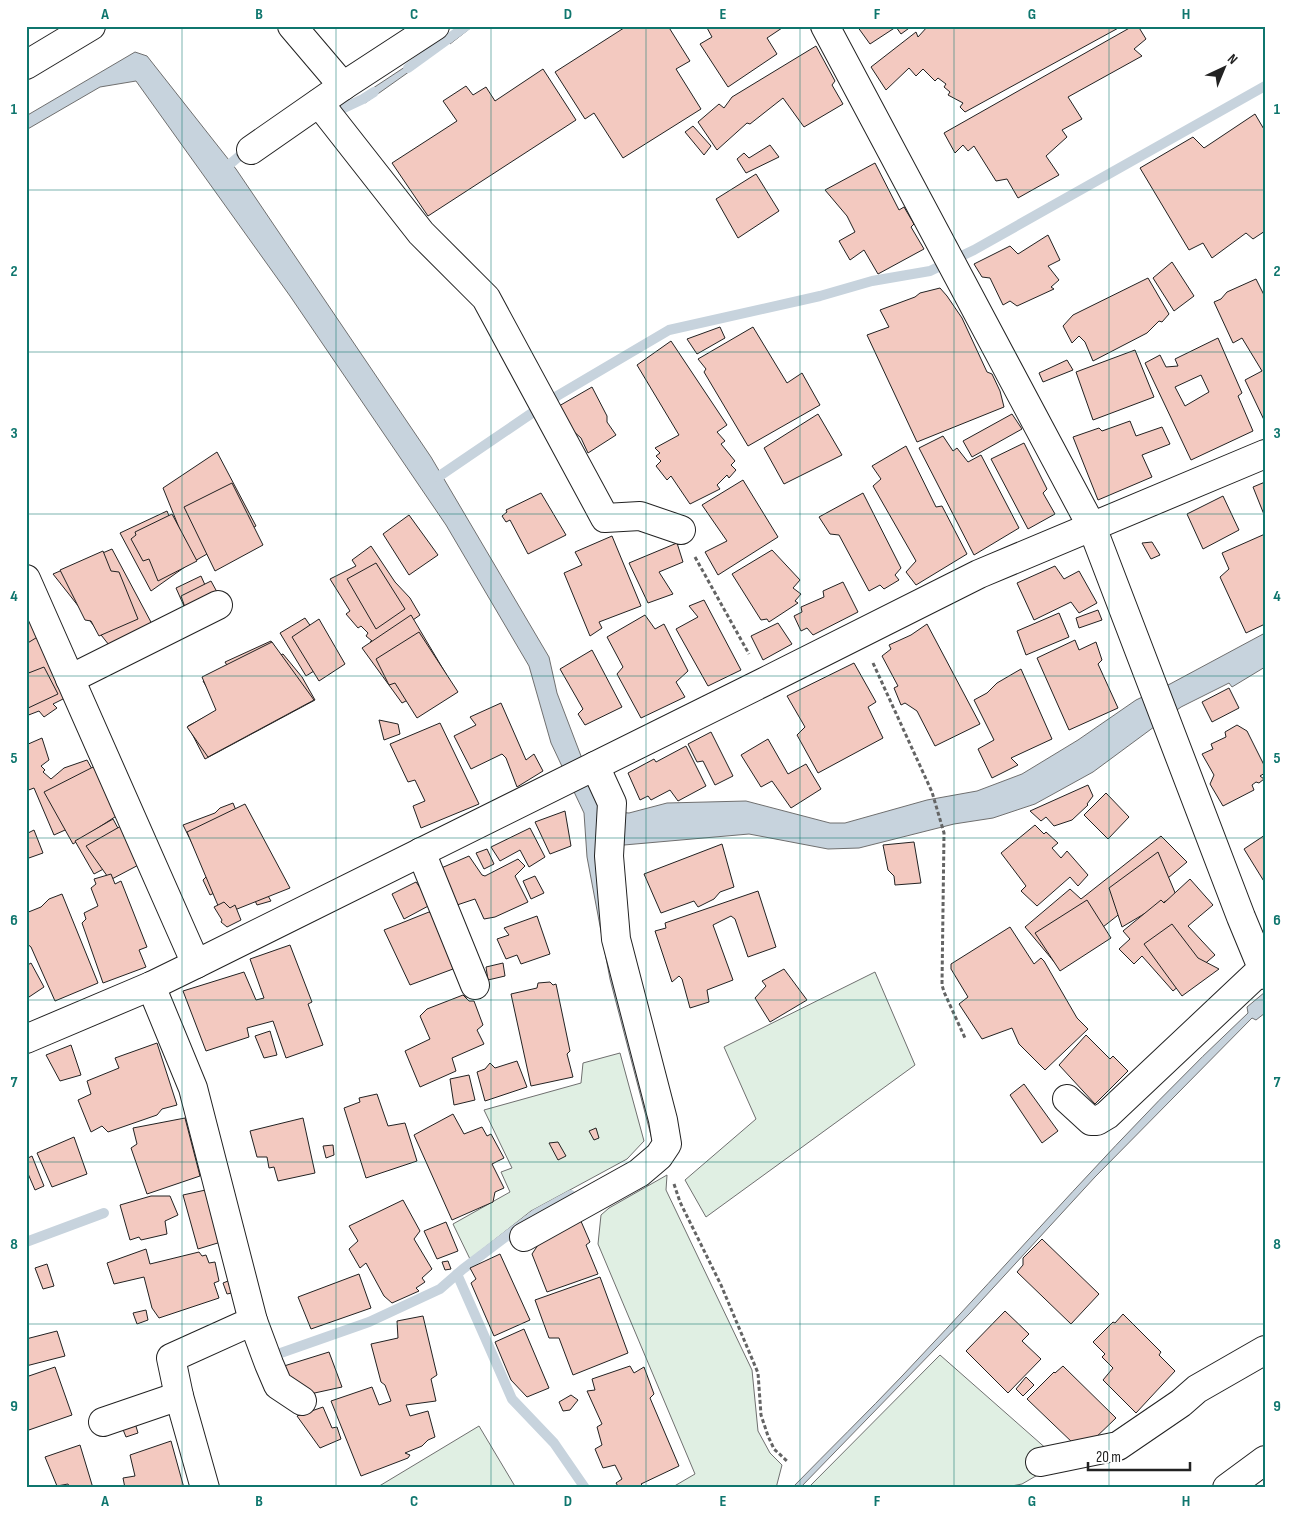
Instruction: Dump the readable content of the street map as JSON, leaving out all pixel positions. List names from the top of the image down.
{
  "scale_bar": "20 m",
  "north": "top right",
  "grid": {
    "columns": [
      "A",
      "B",
      "C",
      "D",
      "E",
      "F",
      "G",
      "H"
    ],
    "rows": [
      "1",
      "2",
      "3",
      "4",
      "5",
      "6",
      "7",
      "8",
      "9"
    ]
  }
}
